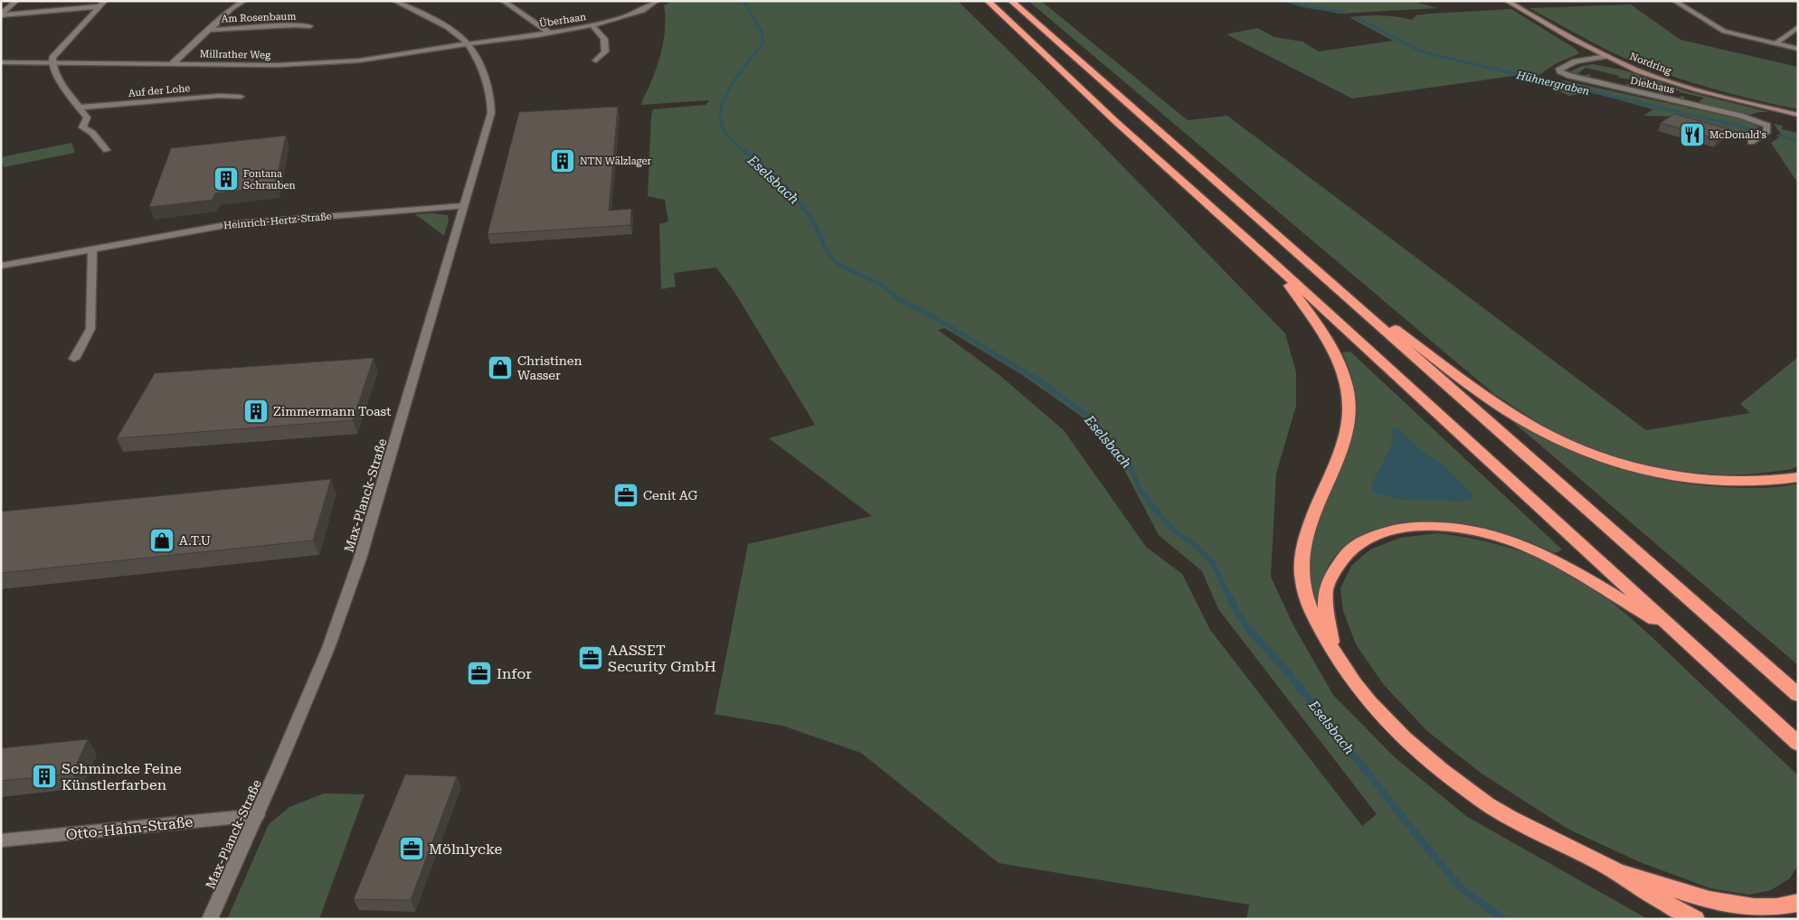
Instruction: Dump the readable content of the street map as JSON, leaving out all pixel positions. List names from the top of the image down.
{
  "streets": {
    "main road": ["Nordring"],
    "street": [
      "Am Rosenbaum",
      "Überhaan",
      "Millrather Weg",
      "Diekhaus",
      "Auf der Lohe",
      "Heinrich-Hertz-Straße",
      "Max-Planck-Straße",
      "Otto-Hahn-Straße"
    ]
  },
  "crossings": [
    ["Überhaan", "Millrather Weg"],
    ["Überhaan", "Max-Planck-Straße"],
    ["Millrather Weg", "Max-Planck-Straße"],
    ["Nordring", "Diekhaus"],
    ["Heinrich-Hertz-Straße", "Max-Planck-Straße"],
    ["Max-Planck-Straße", "Otto-Hahn-Straße"]
  ],
  "water": ["Hühnergraben", "Eselsbach"],
  "places": {
    "restaurant": ["McDonald's"],
    "building": [
      "NTN Wälzlager",
      "Fontana Schrauben",
      "Zimmermann Toast",
      "Schmincke Feine Künstlerfarben"
    ],
    "shop": ["Christinen Wasser", "A.T.U"],
    "office": [
      "Cenit AG",
      "AASSET Security GmbH",
      "Infor",
      "Mölnlycke"
    ]
  }
}
